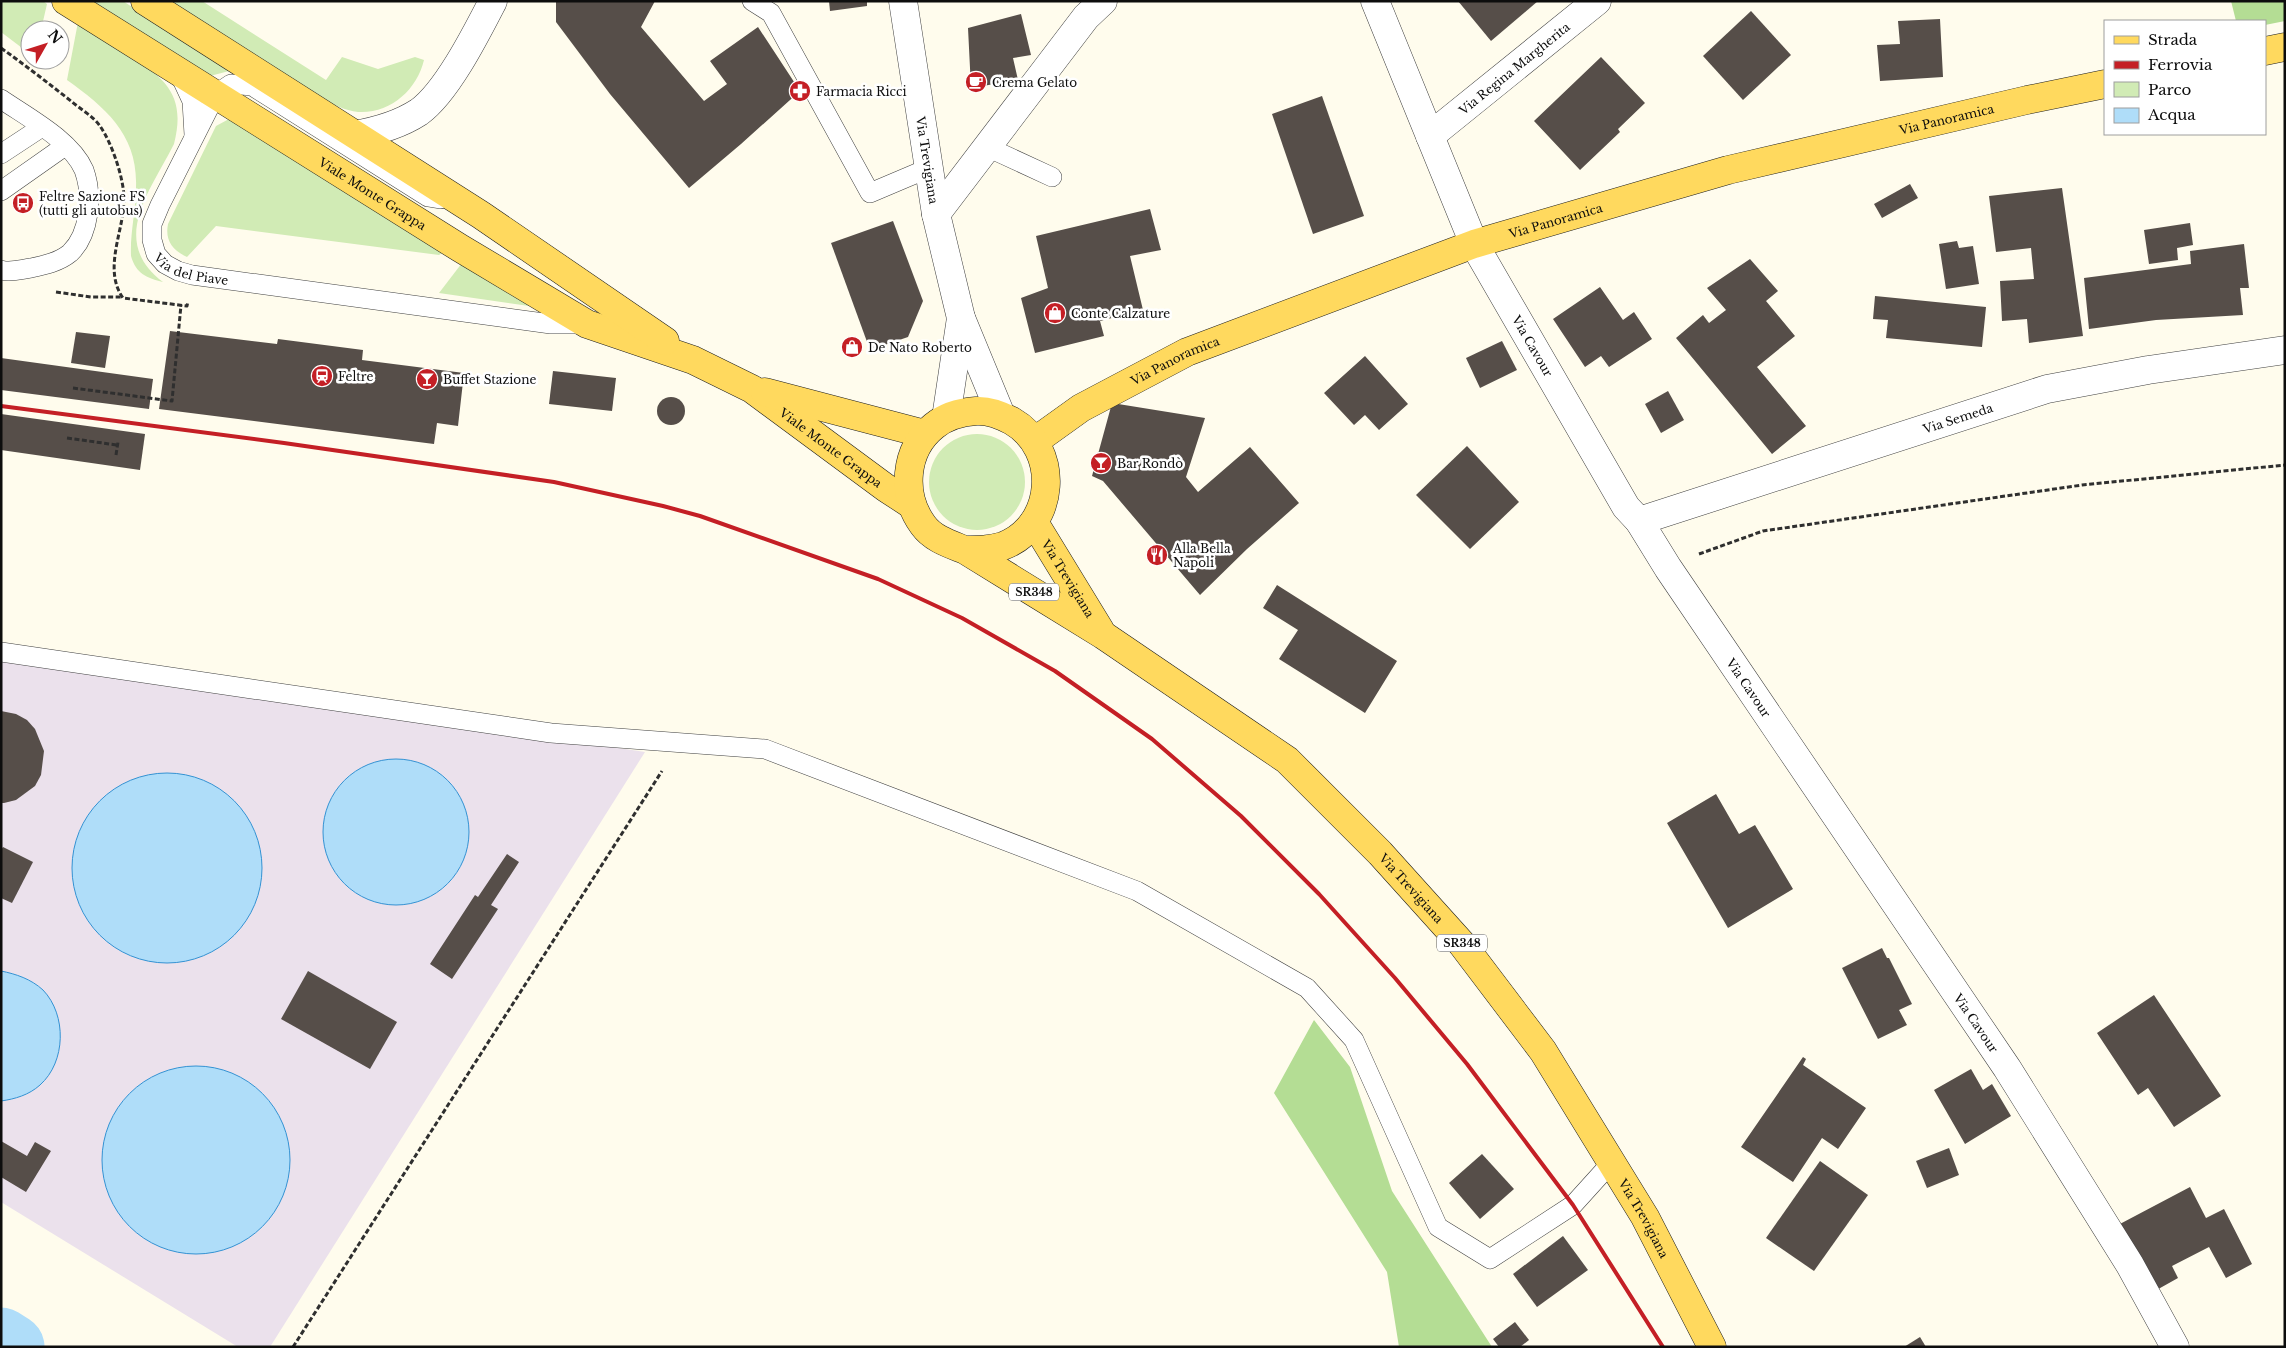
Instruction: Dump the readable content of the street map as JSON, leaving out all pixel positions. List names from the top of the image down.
{
  "streets": {
    "main road": [
      "Via Panoramica",
      "Via Trevigiana",
      "Viale Monte Grappa",
      "SR348"
    ],
    "street": ["Via Regina Margherita", "Via Cavour", "Via Semeda"],
    "lane": ["Via del Piave"]
  },
  "crossings": [
    ["Via Regina Margherita", "Via Cavour"],
    ["Via Panoramica", "Via Trevigiana"],
    ["Via Panoramica", "Viale Monte Grappa"],
    ["Via Panoramica", "Via Cavour"],
    ["Via Trevigiana", "Viale Monte Grappa"],
    ["Viale Monte Grappa", "Via del Piave"],
    ["Via Cavour", "Via Semeda"]
  ],
  "places": {
    "cafe": ["Crema Gelato"],
    "pharmacy": ["Farmacia Ricci"],
    "bus stop": ["Feltre Sazione FS (tutti gli autobus)"],
    "shop": ["Conte Calzature", "De Nato Roberto"],
    "station": ["Feltre"],
    "bar": ["Buffet Stazione", "Bar Rondò"],
    "restaurant": ["Alla Bella Napoli"]
  },
  "legend": [
    "Strada",
    "Ferrovia",
    "Parco",
    "Acqua"
  ],
  "north": "top right"
}
